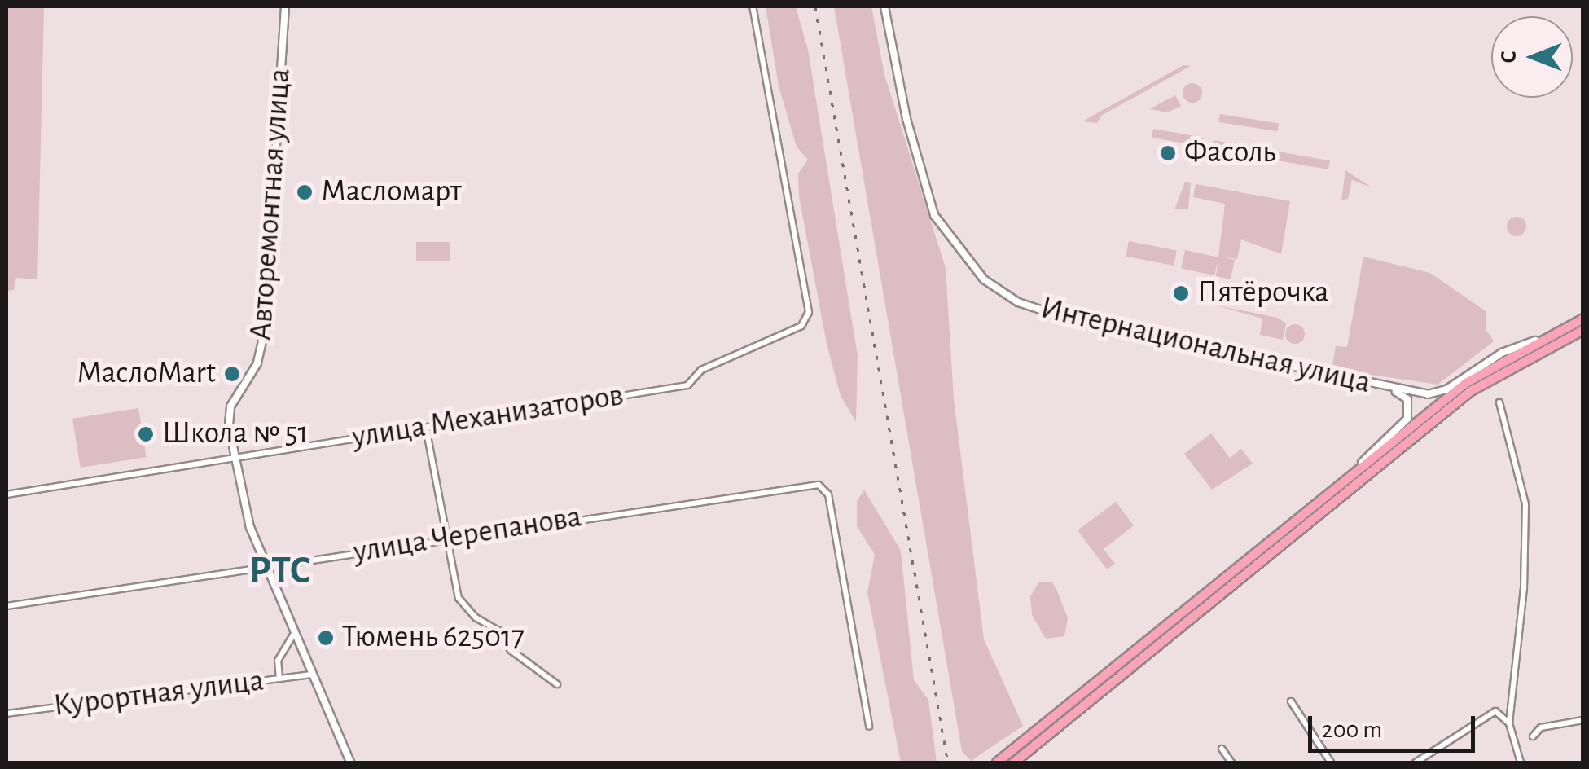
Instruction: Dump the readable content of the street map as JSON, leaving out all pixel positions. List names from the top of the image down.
{
  "streets": {
    "street": [
      "Авторемонтная улица",
      "Интернациональная улица",
      "улица Механизаторов",
      "улица Черепанова",
      "Курортная улица"
    ]
  },
  "crossings": [
    ["Авторемонтная улица", "улица Механизаторов"],
    ["Авторемонтная улица", "улица Черепанова"],
    ["Авторемонтная улица", "Курортная улица"]
  ],
  "districts": ["РТС"],
  "places": [
    "Фасоль",
    "Масломарт",
    "Пятёрочка",
    "МаслоMart",
    "Школа № 51",
    "Тюмень 625017"
  ],
  "scale_bar": "200 m",
  "north": "left"
}
